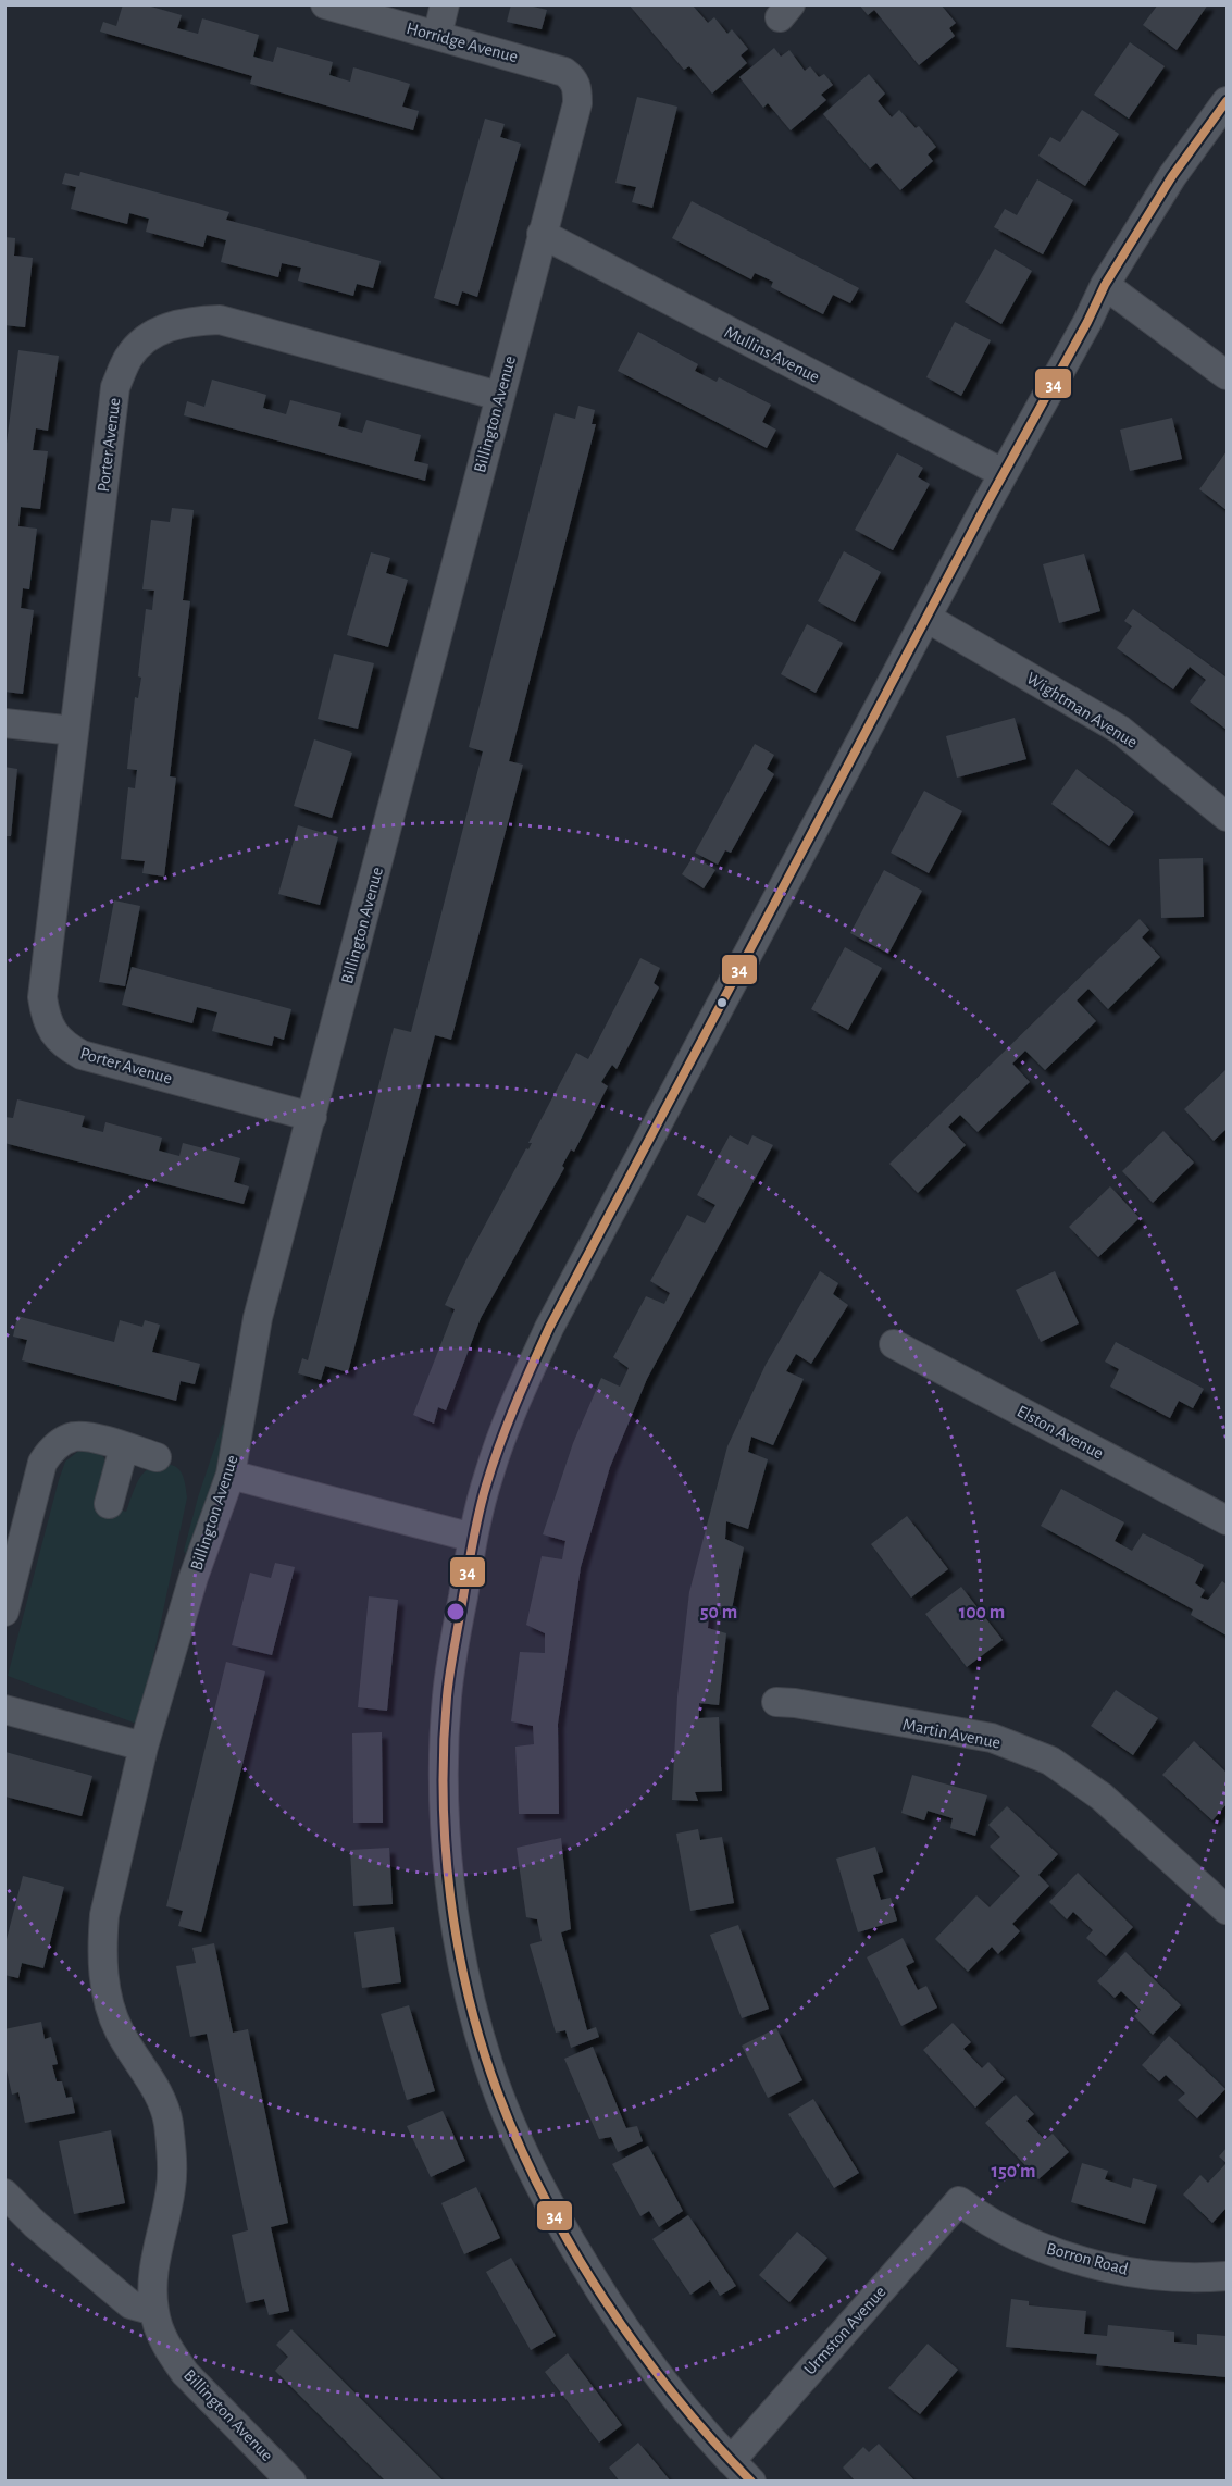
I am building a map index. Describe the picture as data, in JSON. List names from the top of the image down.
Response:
{
  "streets": {
    "street": [
      "Horridge Avenue",
      "Mullins Avenue",
      "Billington Avenue",
      "Porter Avenue",
      "Wightman Avenue",
      "Elston Avenue",
      "Martin Avenue",
      "Borron Road",
      "Urmston Avenue"
    ]
  },
  "crossings": [
    ["Horridge Avenue", "Billington Avenue"],
    ["Mullins Avenue", "Billington Avenue"],
    ["Billington Avenue", "Porter Avenue"],
    ["Borron Road", "Urmston Avenue"]
  ],
  "lines": ["transit line 34"],
  "rings": ["50 m", "100 m", "150 m"]
}
